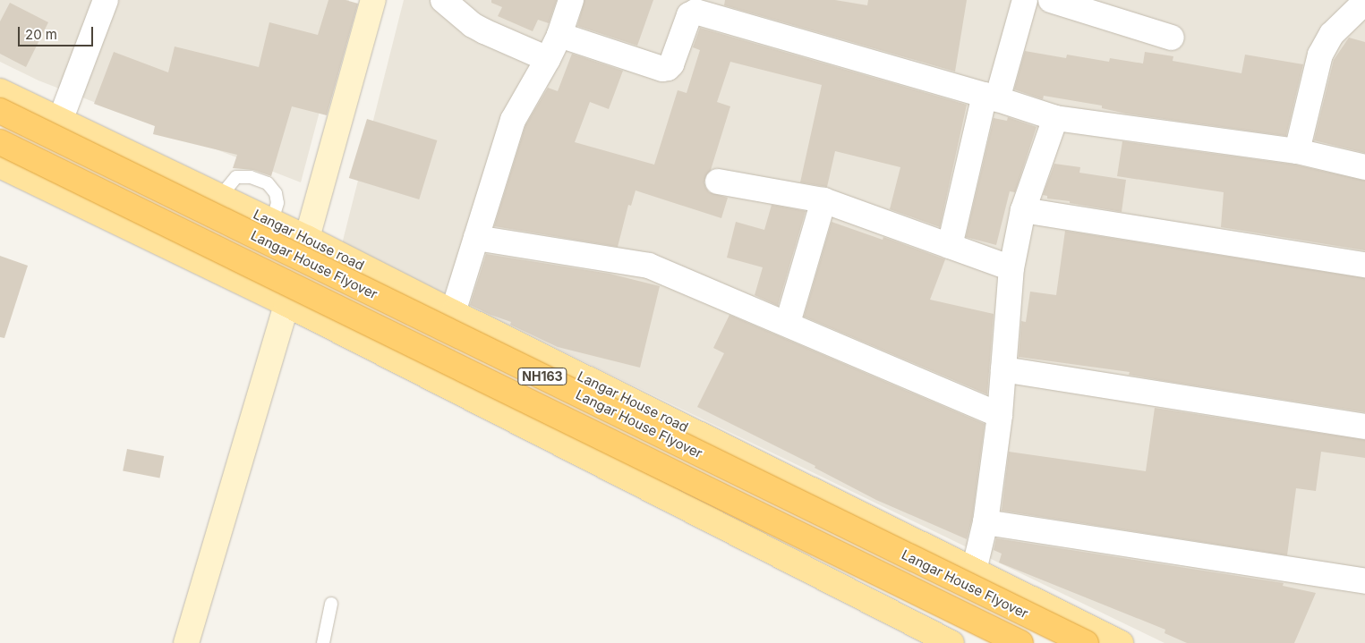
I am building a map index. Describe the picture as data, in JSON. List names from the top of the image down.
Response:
{
  "streets": {
    "highway": ["Langar House Flyover", "NH163"],
    "main road": ["Langar House road"]
  },
  "scale_bar": "20 m"
}
